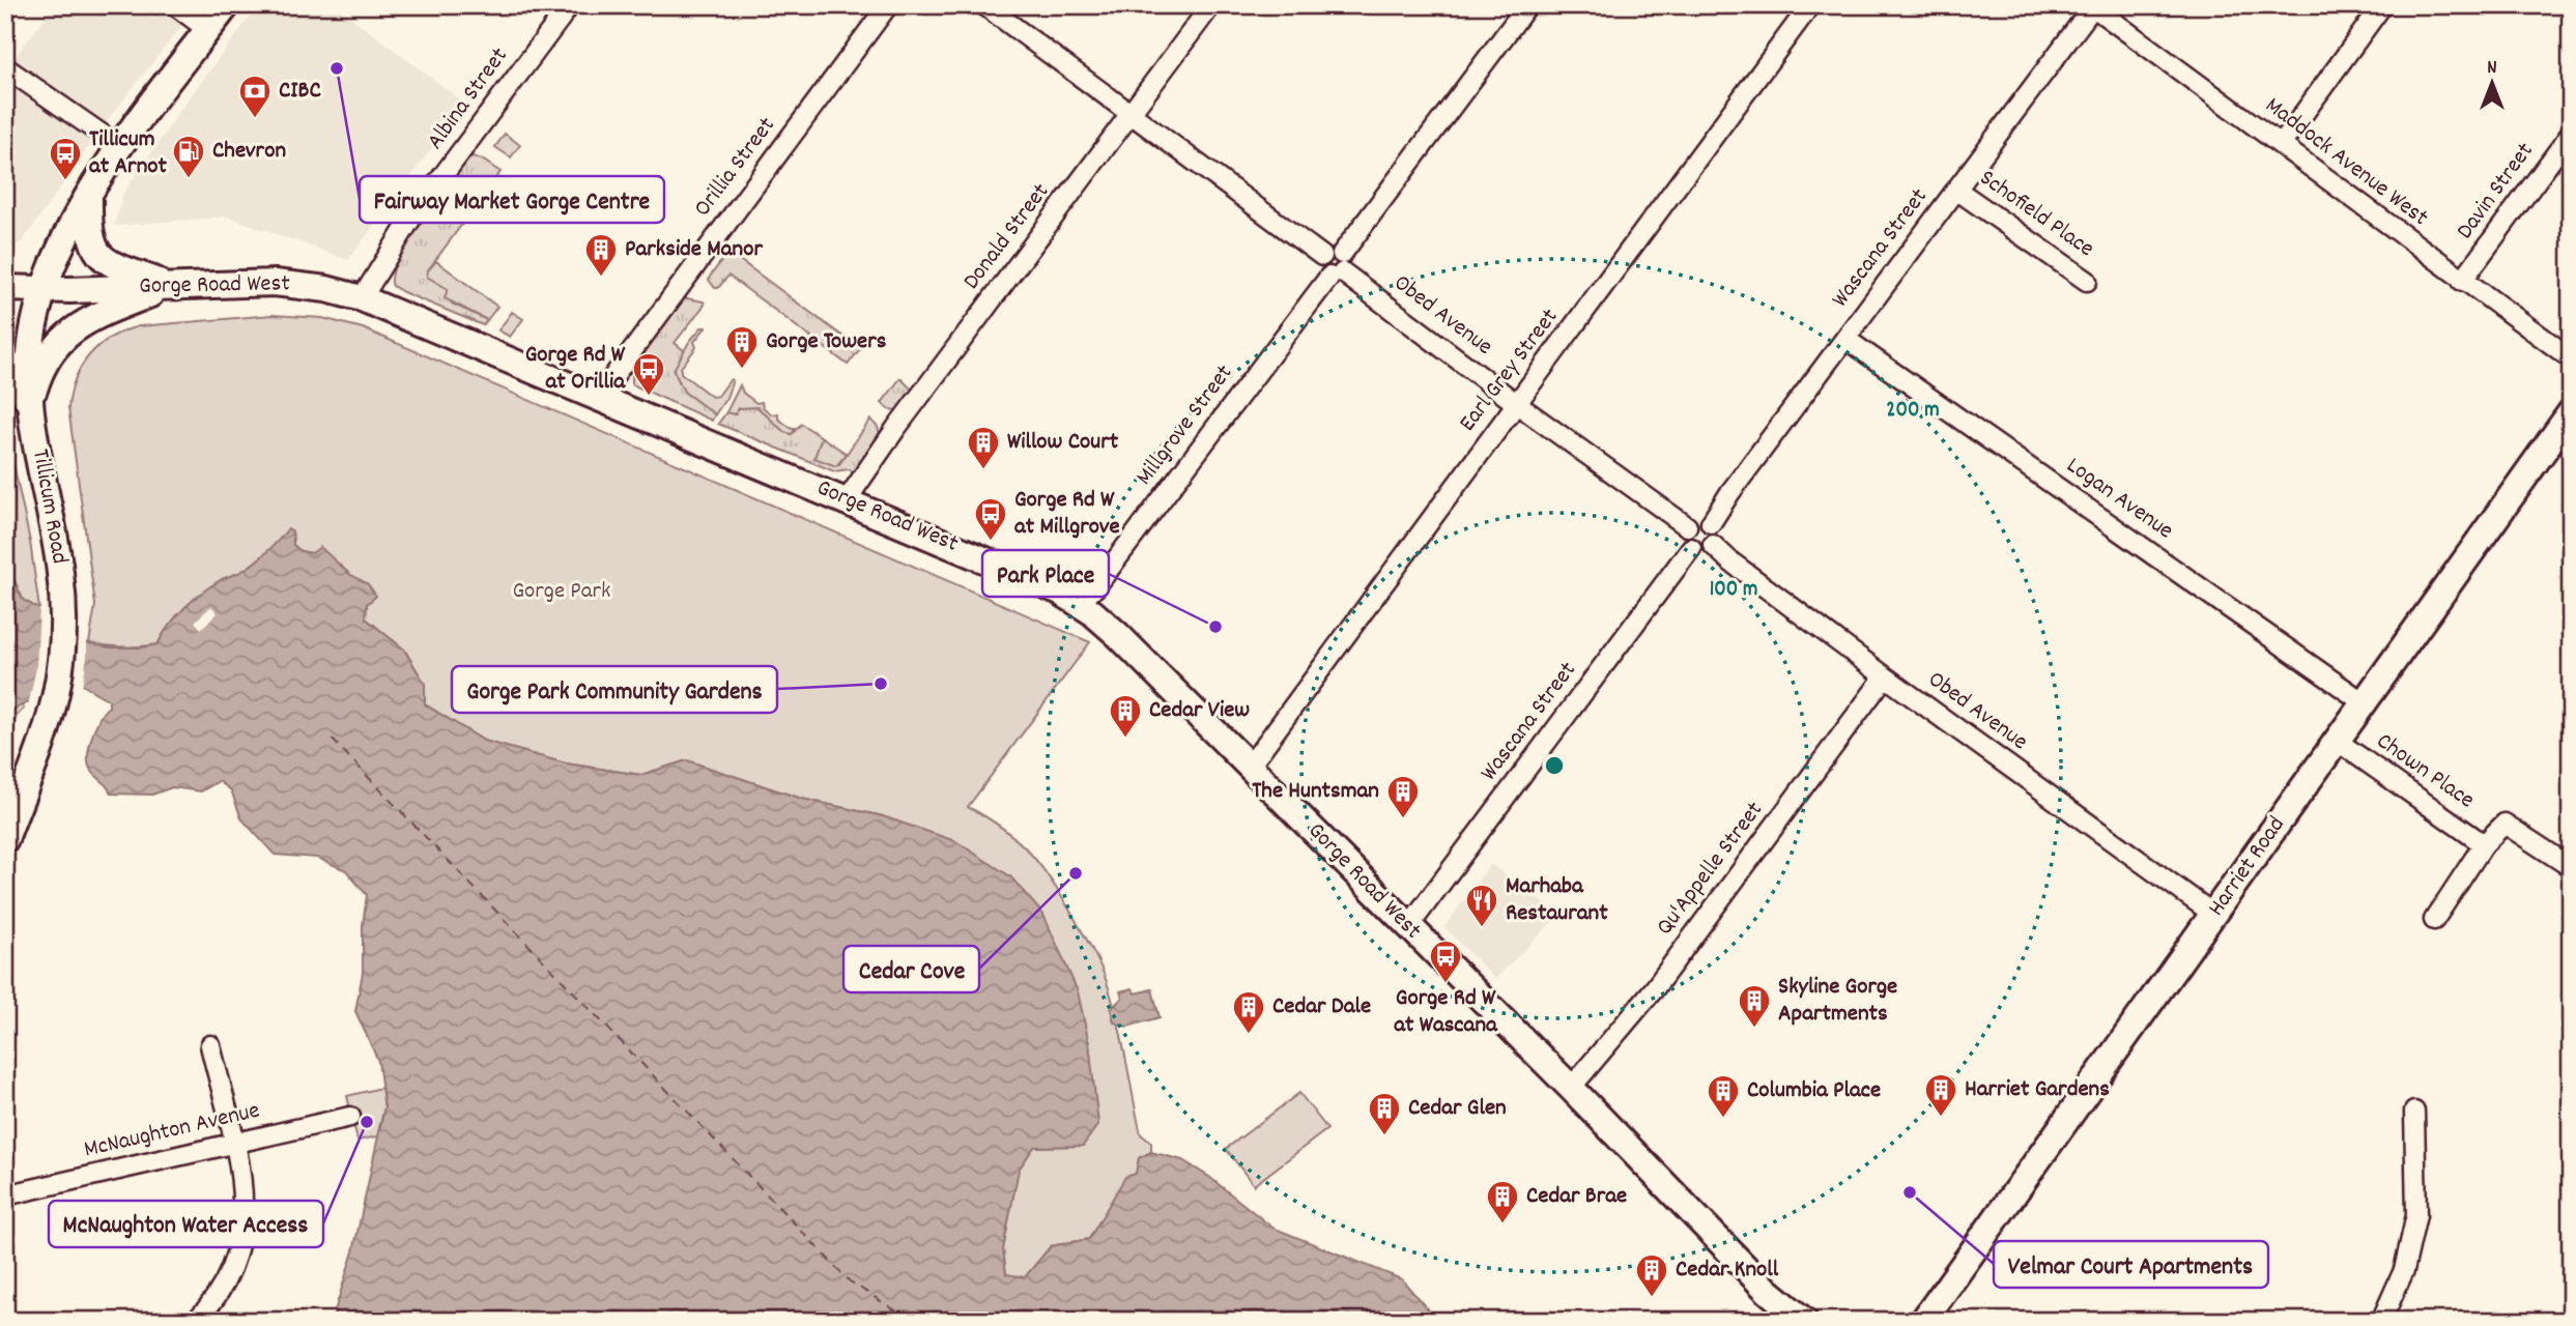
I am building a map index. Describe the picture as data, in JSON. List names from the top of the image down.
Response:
{
  "streets": {
    "main road": ["Gorge Road West", "Tillicum Road", "Harriet Road"],
    "street": [
      "Albina Street",
      "Maddock Avenue West",
      "Orillia Street",
      "Davin Street",
      "Schofield Place",
      "Donald Street",
      "Wascana Street",
      "Obed Avenue",
      "Earl Grey Street",
      "Millgrove Street",
      "Logan Avenue",
      "Chown Place",
      "Qu'Appelle Street",
      "McNaughton Avenue"
    ]
  },
  "crossings": [
    ["Albina Street", "Gorge Road West"],
    ["Maddock Avenue West", "Davin Street"],
    ["Maddock Avenue West", "Wascana Street"],
    ["Orillia Street", "Gorge Road West"],
    ["Schofield Place", "Wascana Street"],
    ["Donald Street", "Gorge Road West"],
    ["Wascana Street", "Gorge Road West"],
    ["Wascana Street", "Obed Avenue"],
    ["Wascana Street", "Logan Avenue"],
    ["Gorge Road West", "Earl Grey Street"],
    ["Gorge Road West", "Millgrove Street"],
    ["Gorge Road West", "Tillicum Road"],
    ["Gorge Road West", "Qu'Appelle Street"],
    ["Obed Avenue", "Earl Grey Street"],
    ["Obed Avenue", "Millgrove Street"],
    ["Obed Avenue", "Harriet Road"],
    ["Obed Avenue", "Qu'Appelle Street"],
    ["Logan Avenue", "Harriet Road"],
    ["Chown Place", "Harriet Road"]
  ],
  "parks": ["Gorge Park"],
  "places": {
    "other": [
      "Fairway Market Gorge Centre",
      "Park Place",
      "Gorge Park Community Gardens",
      "Cedar Cove",
      "McNaughton Water Access",
      "Velmar Court Apartments"
    ],
    "bank": ["CIBC"],
    "fuel station": ["Chevron"],
    "bus stop": [
      "Tillicum at Arnot",
      "Gorge Rd W at Orillia",
      "Gorge Rd W at Millgrove",
      "Gorge Rd W at Wascana"
    ],
    "building": [
      "Parkside Manor",
      "Gorge Towers",
      "Willow Court",
      "Cedar View",
      "The Huntsman",
      "Skyline Gorge Apartments",
      "Cedar Dale",
      "Harriet Gardens",
      "Columbia Place",
      "Cedar Glen",
      "Cedar Brae",
      "Cedar Knoll"
    ],
    "restaurant": ["Marhaba Restaurant"]
  },
  "north": "top",
  "rings": ["200 m", "100 m"]
}
